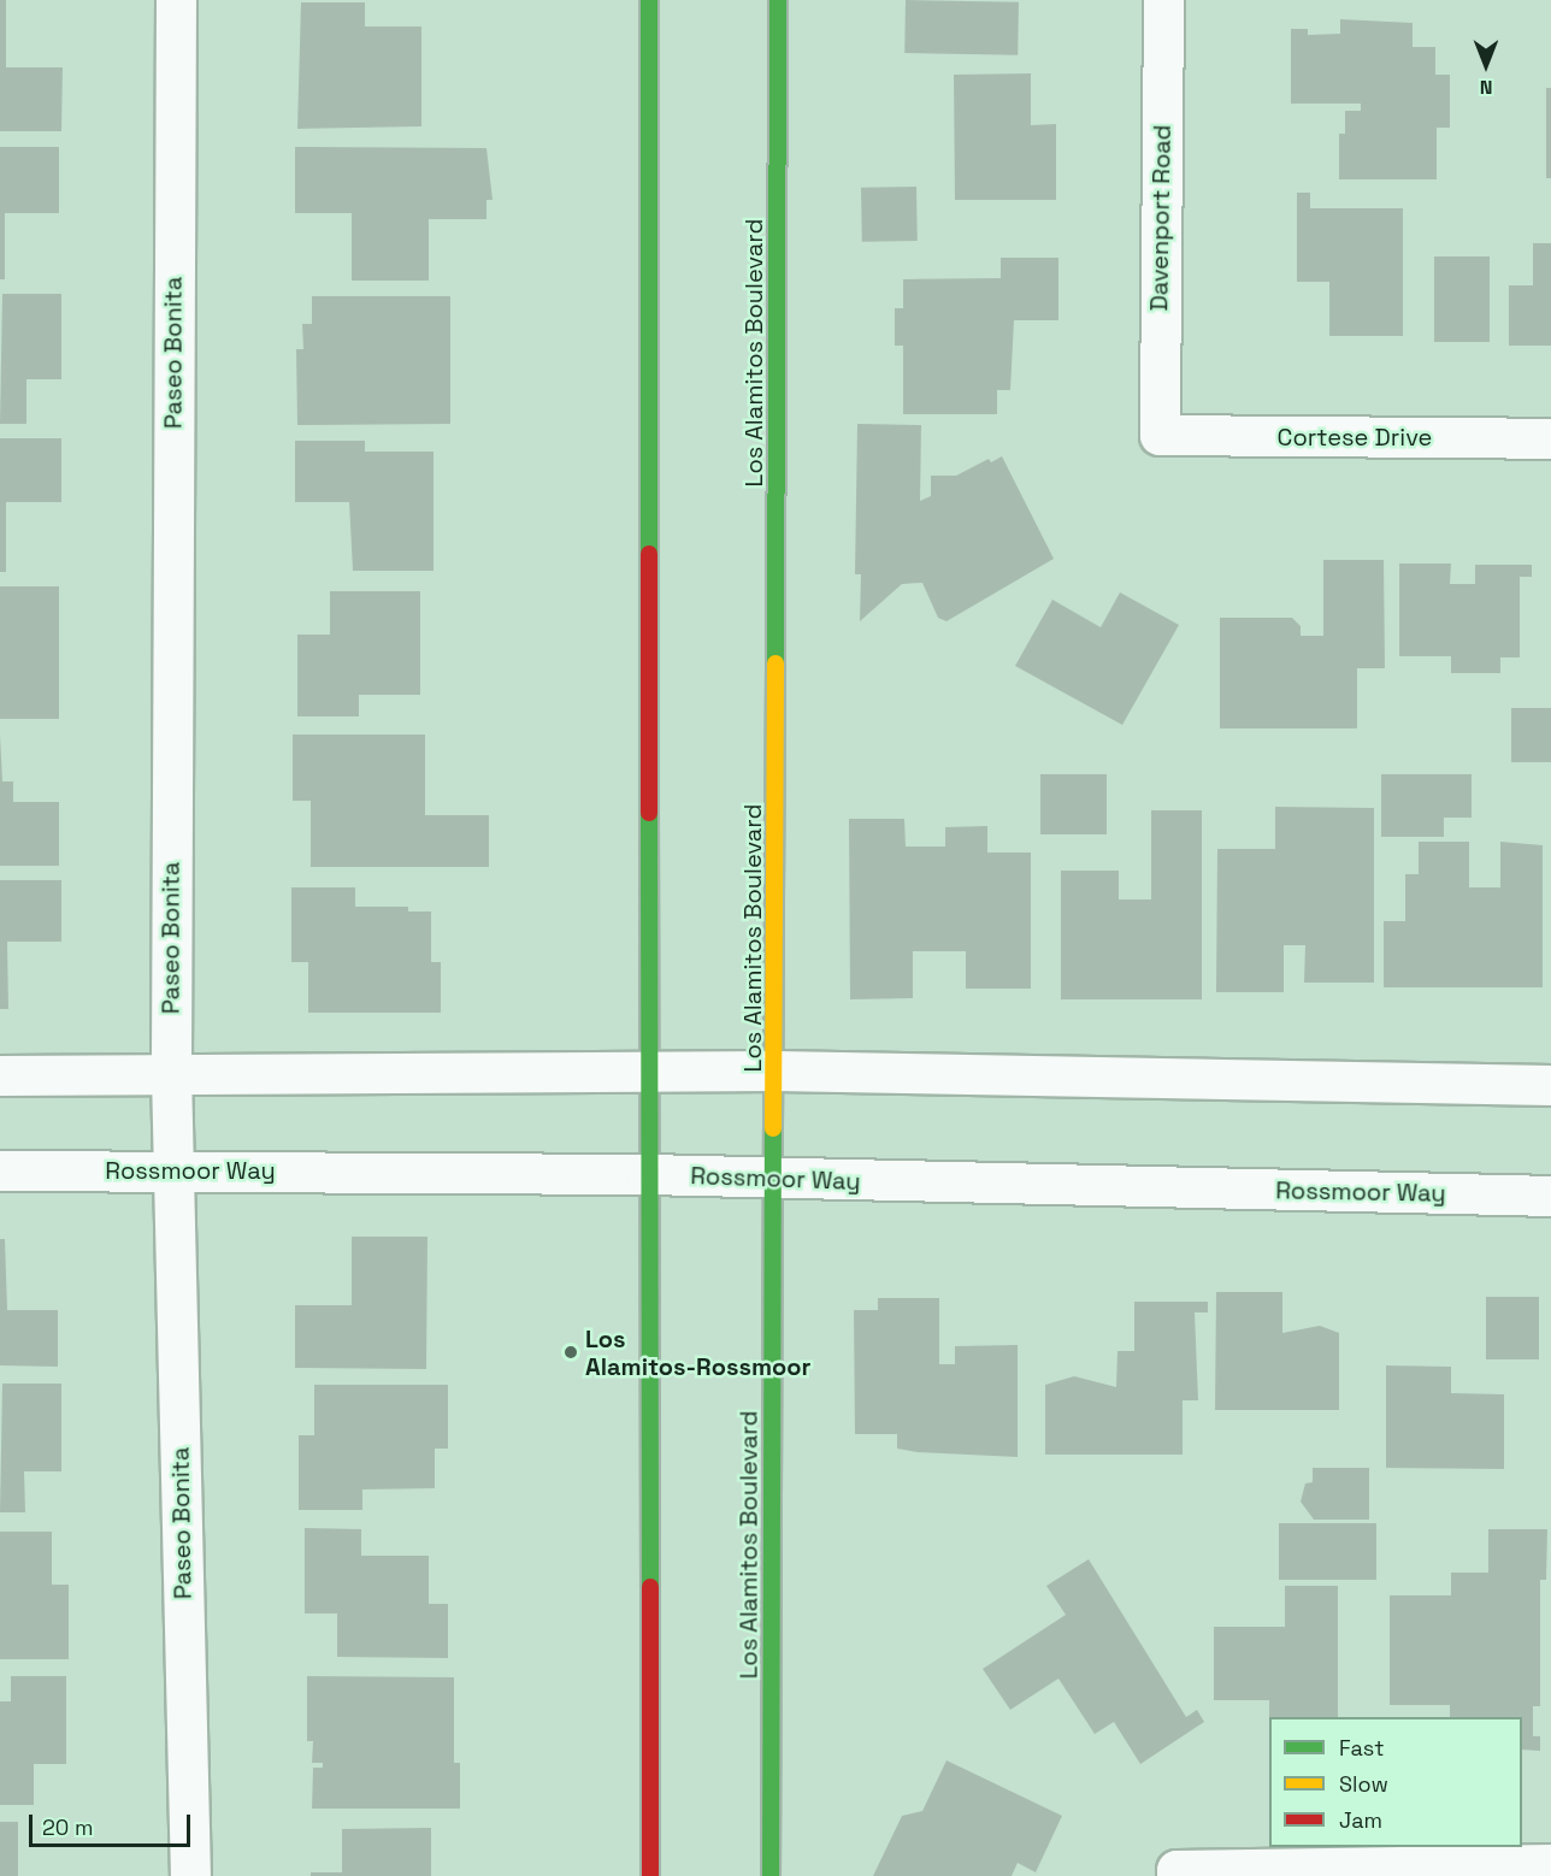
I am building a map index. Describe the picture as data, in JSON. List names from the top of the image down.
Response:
{
  "streets": {
    "main road": ["Los Alamitos Boulevard"],
    "street": [
      "Davenport Road",
      "Paseo Bonita",
      "Cortese Drive",
      "Rossmoor Way"
    ]
  },
  "crossings": [
    ["Davenport Road", "Cortese Drive"],
    ["Paseo Bonita", "Rossmoor Way"],
    ["Los Alamitos Boulevard", "Rossmoor Way"]
  ],
  "places": ["Los Alamitos-Rossmoor"],
  "legend": ["Fast", "Slow", "Jam"],
  "scale_bar": "20 m",
  "north": "bottom"
}
